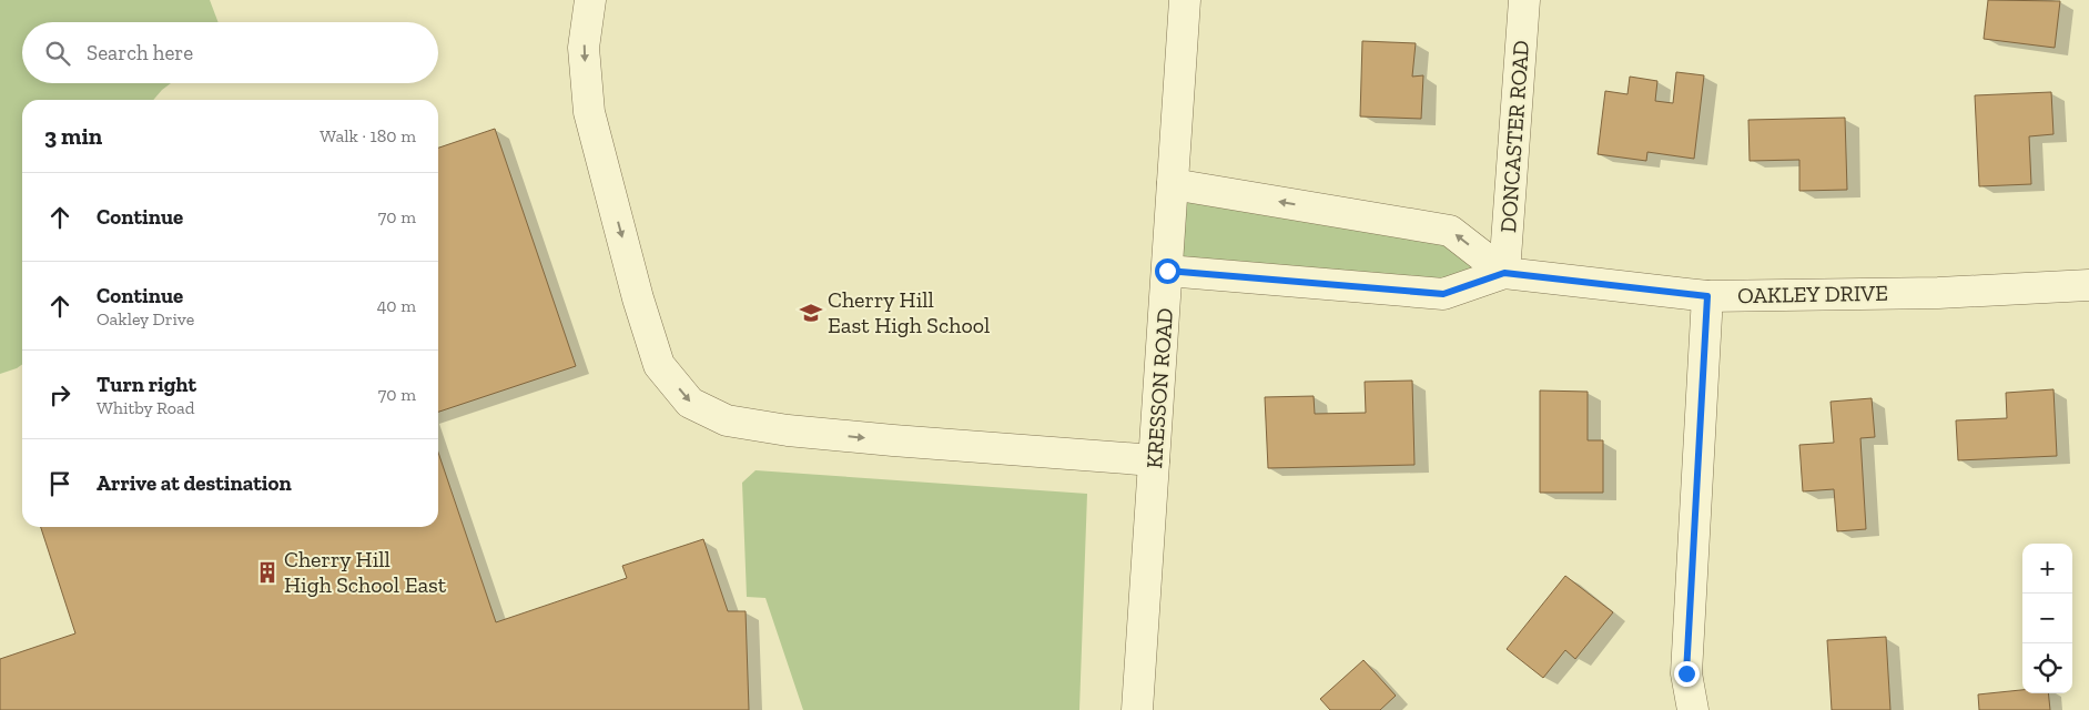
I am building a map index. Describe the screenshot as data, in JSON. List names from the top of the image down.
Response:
{
  "streets": {
    "street": ["DONCASTER ROAD", "OAKLEY DRIVE", "KRESSON ROAD"]
  },
  "crossings": [
    ["DONCASTER ROAD", "OAKLEY DRIVE"]
  ],
  "places": {
    "school or university": ["Cherry Hill East High School"],
    "building": ["Cherry Hill High School East"]
  },
  "page": {
    "search": "Search here",
    "heading": ["3 min", "Walk · 180 m"],
    "list": [
      ["Continue", "70 m"],
      ["Continue", "Oakley Drive", "40 m"],
      ["Turn right", "Whitby Road", "70 m"],
      "Arrive at destination"
    ],
    "map_buttons": ["+", "−"]
  }
}
